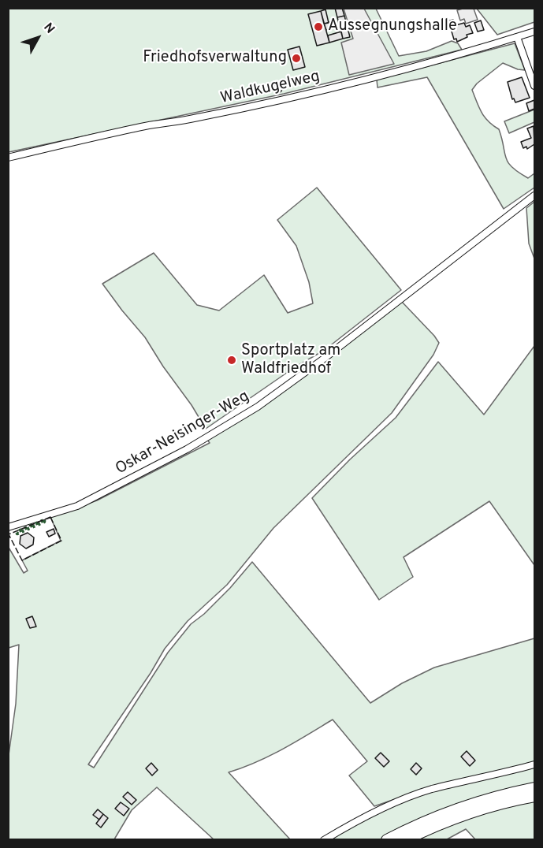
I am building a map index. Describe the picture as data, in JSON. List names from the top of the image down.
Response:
{
  "streets": {
    "street": ["Waldkugelweg", "Oskar-Neisinger-Weg"]
  },
  "places": ["Aussegnungshalle", "Friedhofsverwaltung", "Sportplatz am Waldfriedhof"],
  "north": "top right"
}
